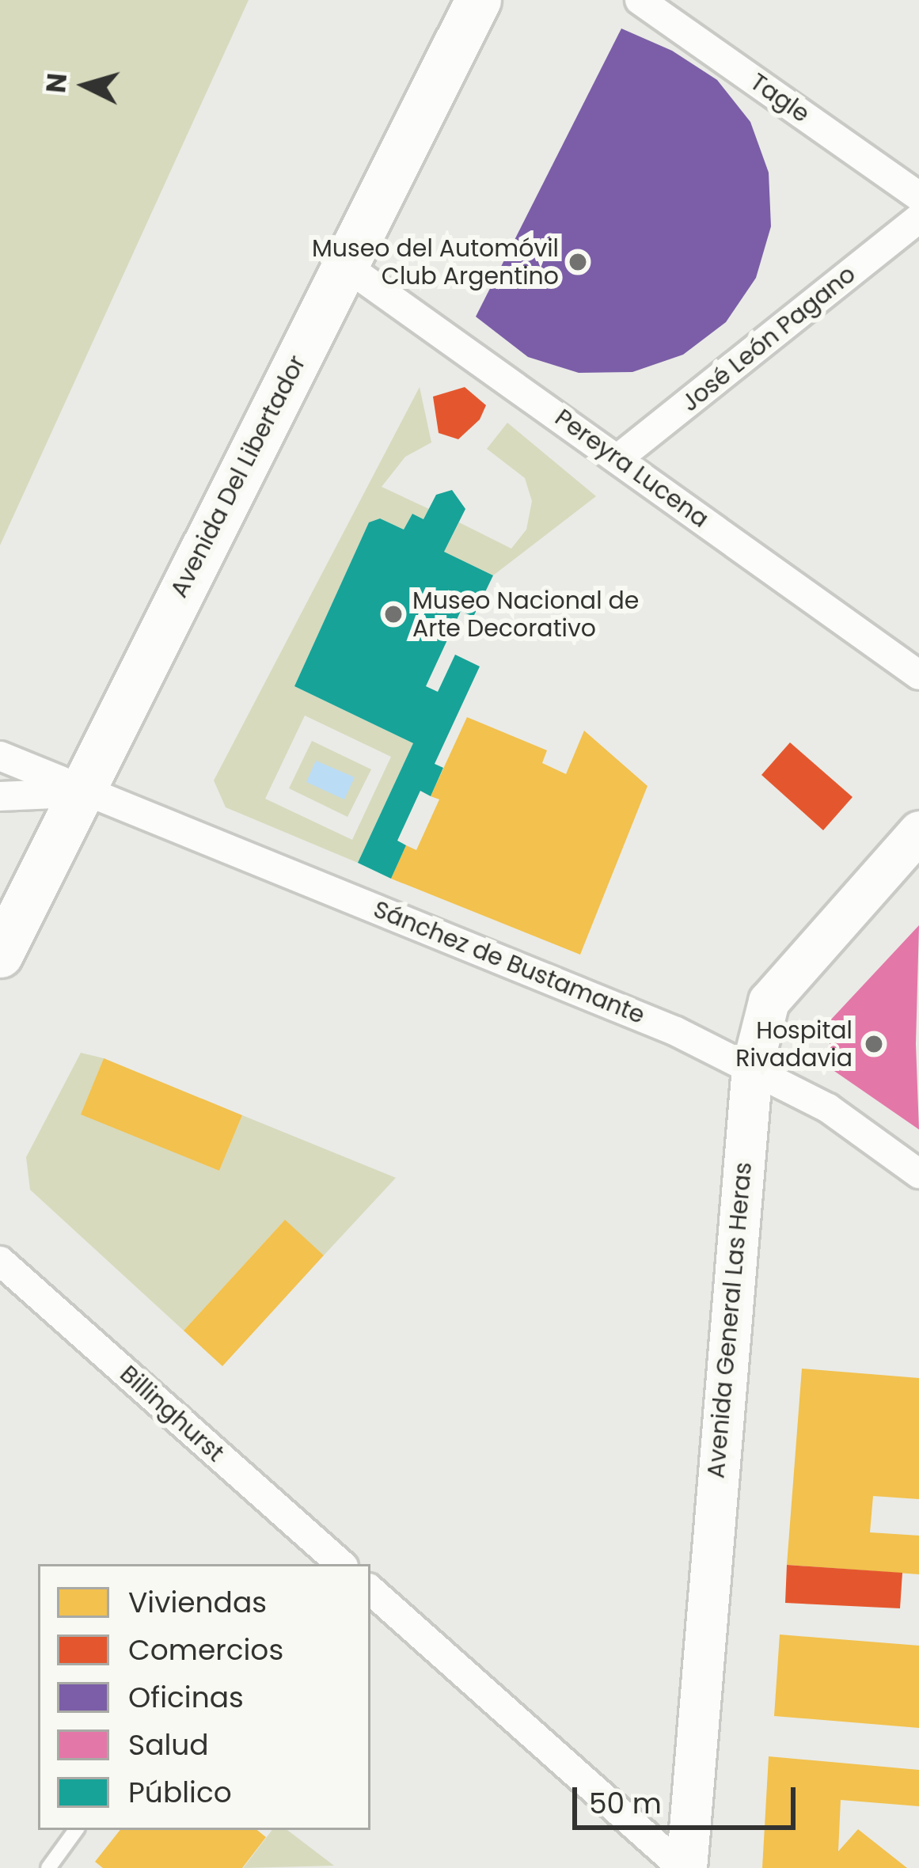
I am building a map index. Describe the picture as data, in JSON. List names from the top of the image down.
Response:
{
  "streets": {
    "main road": ["Avenida Del Libertador", "Avenida General Las Heras"],
    "street": [
      "Tagle",
      "José León Pagano",
      "Pereyra Lucena",
      "Sánchez de Bustamante",
      "Billinghurst"
    ]
  },
  "crossings": [
    ["José León Pagano", "Pereyra Lucena"],
    ["Pereyra Lucena", "Avenida Del Libertador"],
    ["Avenida Del Libertador", "Sánchez de Bustamante"],
    ["Sánchez de Bustamante", "Avenida General Las Heras"]
  ],
  "places": ["Museo del Automóvil Club Argentino", "Museo Nacional de Arte Decorativo", "Hospital Rivadavia"],
  "legend": [
    "Viviendas",
    "Comercios",
    "Oficinas",
    "Salud",
    "Público"
  ],
  "scale_bar": "50 m",
  "north": "left"
}
